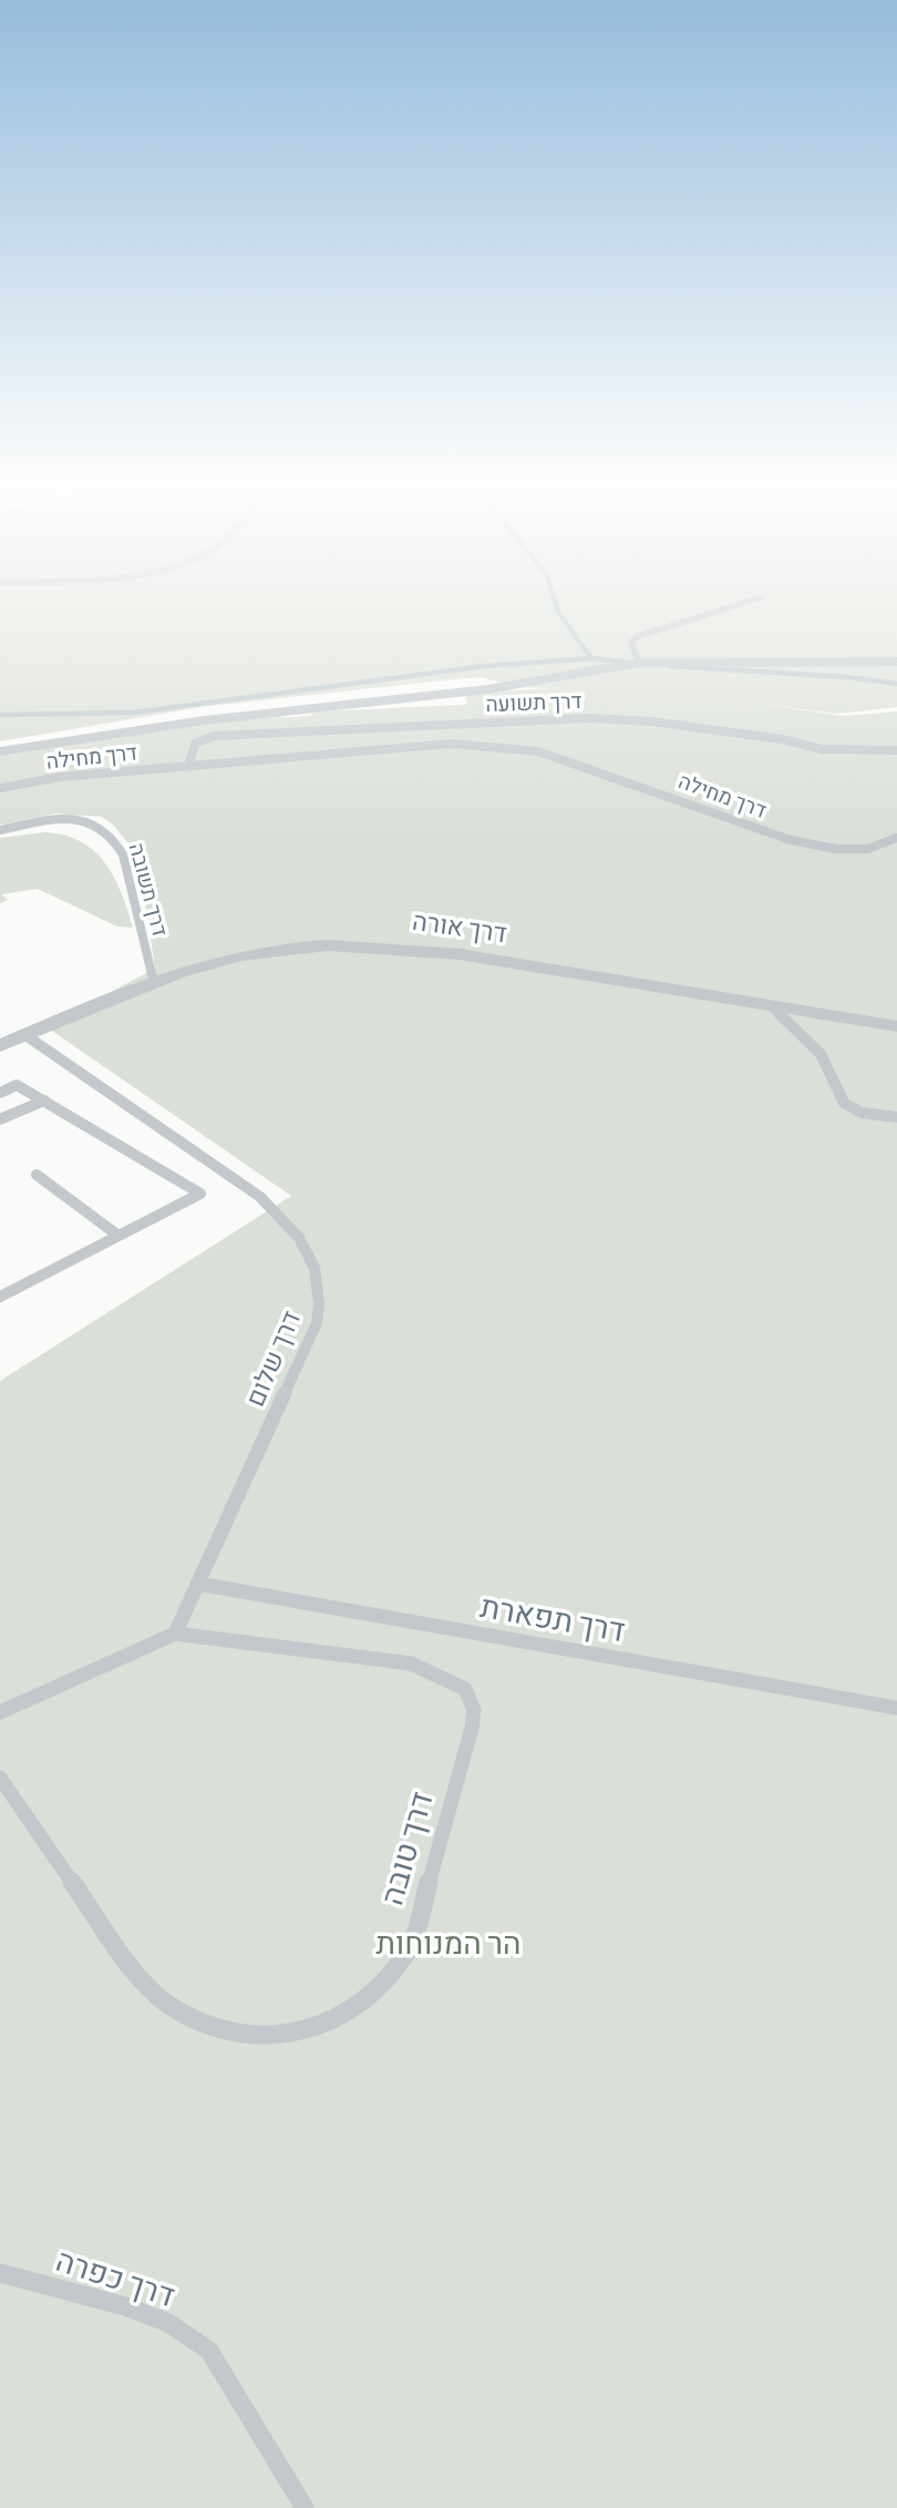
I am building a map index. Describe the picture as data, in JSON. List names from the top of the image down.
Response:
{
  "streets": {
    "street": ["דרך אורה"],
    "lane": [
      "דרך תשועה",
      "דרך מחילה",
      "דרך תשובה",
      "דרך שלום",
      "דרך תפארת",
      "דרך טובה",
      "דרך כפרה"
    ]
  },
  "crossings": [
    ["דרך תשועה", "דרך מחילה"],
    ["דרך תשובה", "דרך אורה"],
    ["דרך אורה", "דרך שלום"],
    ["דרך שלום", "דרך תפארת"],
    ["דרך שלום", "דרך טובה"]
  ],
  "parks": ["הר המנוחות"]
}
